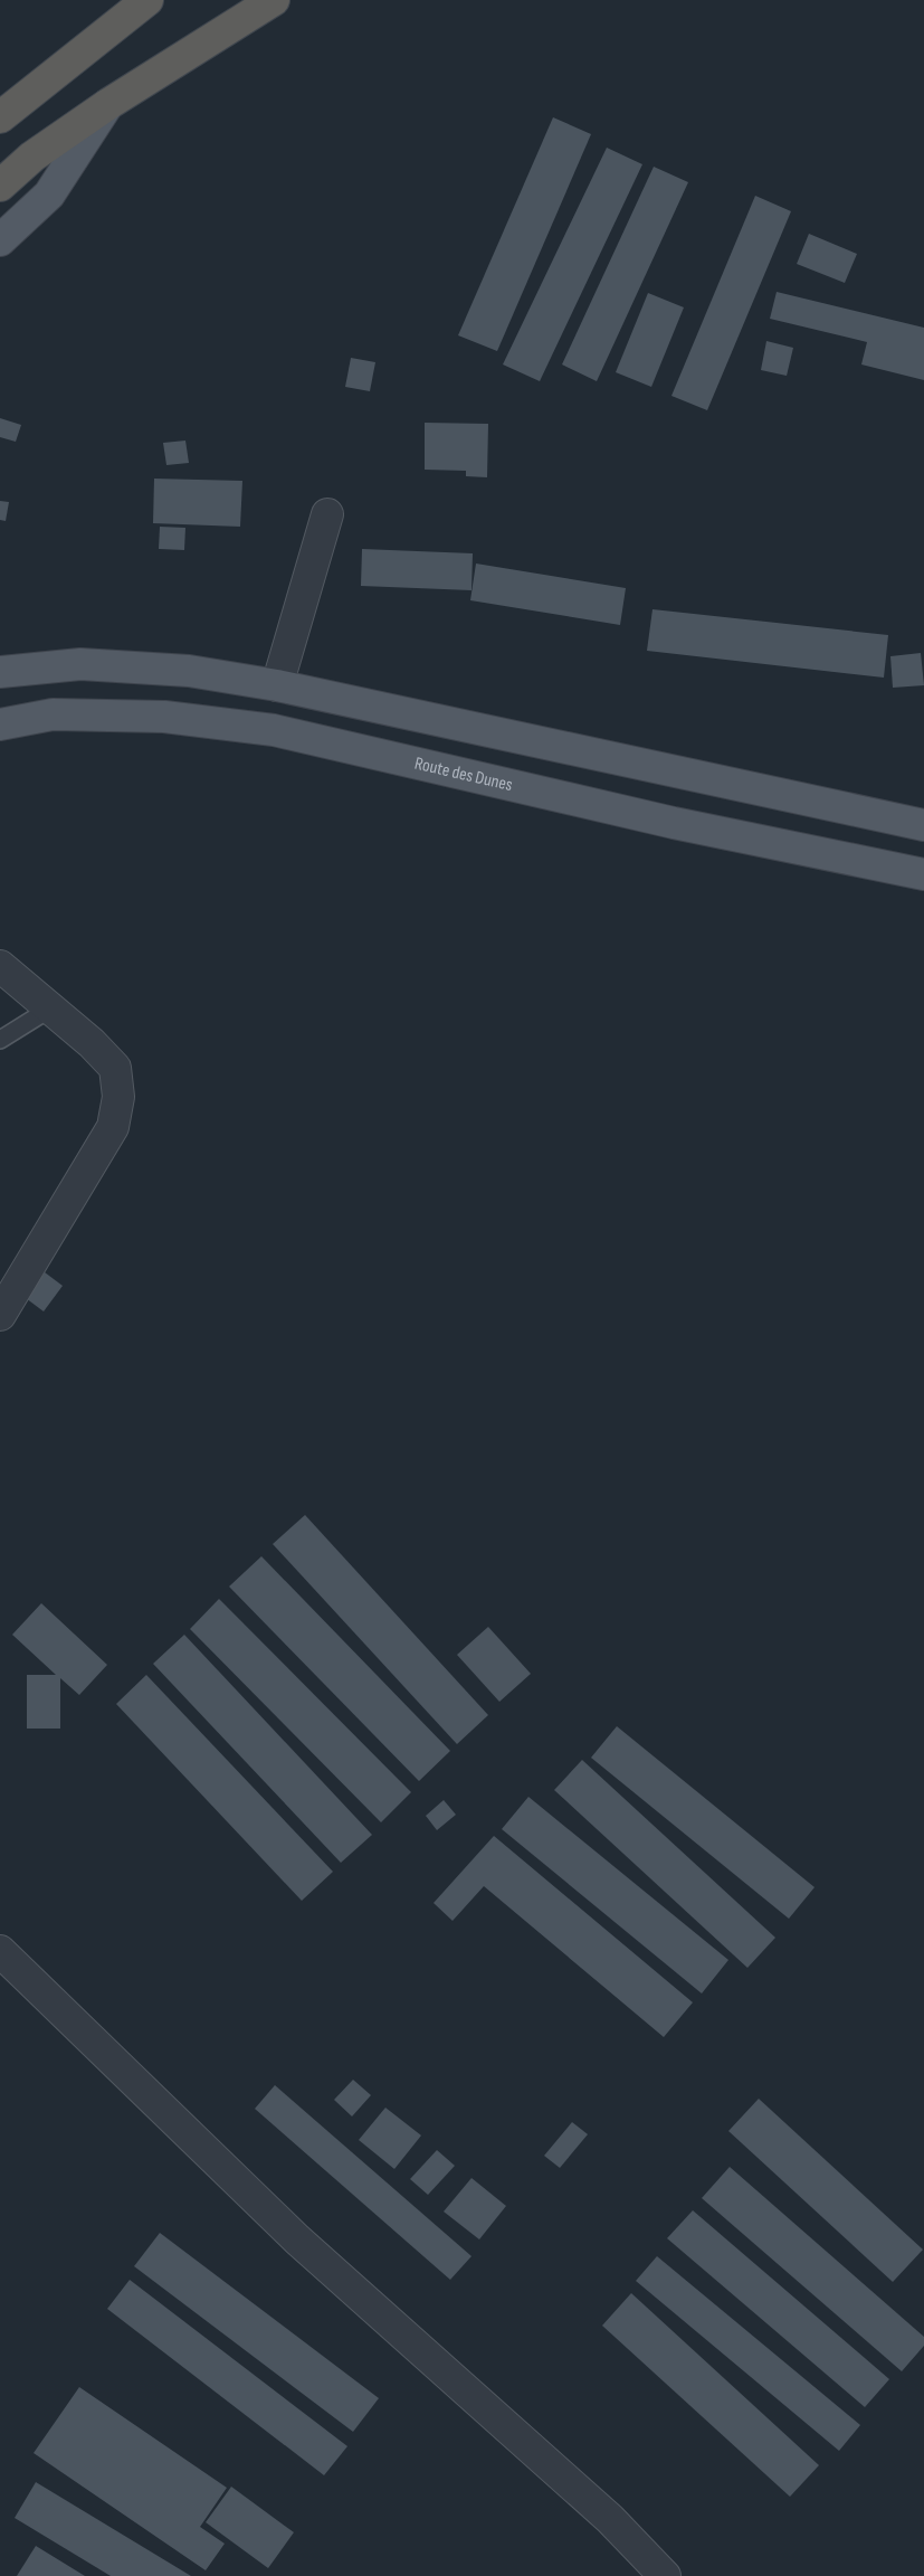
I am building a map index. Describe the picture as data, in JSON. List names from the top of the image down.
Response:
{
  "streets": {
    "main road": ["Route des Dunes"]
  }
}
